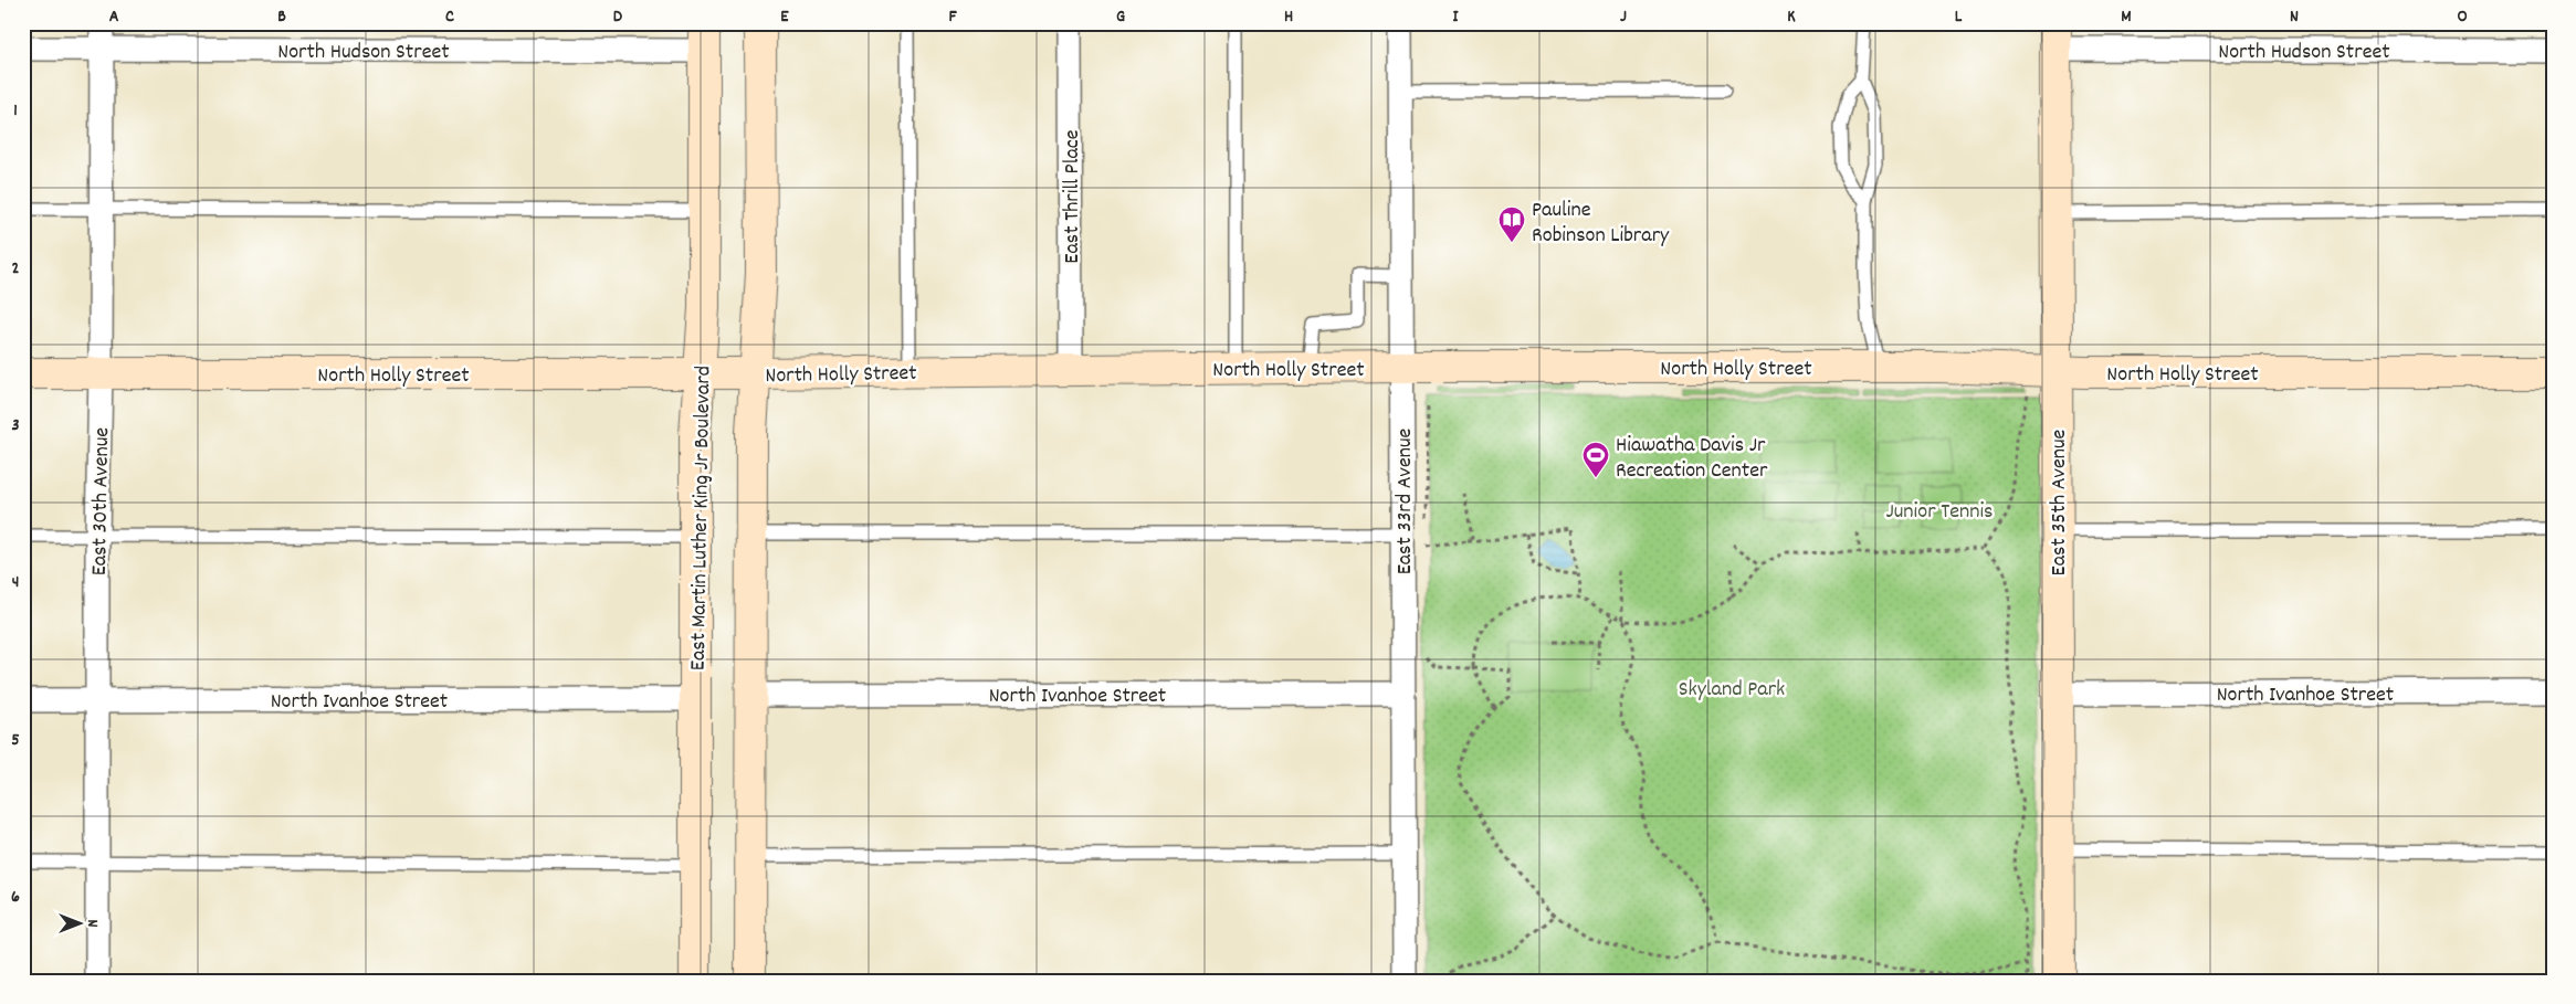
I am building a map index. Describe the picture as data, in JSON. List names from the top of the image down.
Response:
{
  "streets": {
    "street": [
      "North Hudson Street",
      "East Thrill Place",
      "North Holly Street",
      "East 30th Avenue",
      "East 33rd Avenue",
      "East 35th Avenue",
      "East Martin Luther King Jr Boulevard",
      "North Ivanhoe Street"
    ]
  },
  "crossings": [
    ["North Hudson Street", "East 30th Avenue"],
    ["North Hudson Street", "East 35th Avenue"],
    ["North Hudson Street", "East Martin Luther King Jr Boulevard"],
    ["East Thrill Place", "North Holly Street"],
    ["North Holly Street", "East 30th Avenue"],
    ["North Holly Street", "East 33rd Avenue"],
    ["North Holly Street", "East 35th Avenue"],
    ["North Holly Street", "East Martin Luther King Jr Boulevard"],
    ["East 30th Avenue", "North Ivanhoe Street"],
    ["East 33rd Avenue", "North Ivanhoe Street"],
    ["East 35th Avenue", "North Ivanhoe Street"],
    ["East Martin Luther King Jr Boulevard", "North Ivanhoe Street"]
  ],
  "parks": ["Junior Tennis", "Skyland Park"],
  "places": {
    "library": ["Pauline Robinson Library"],
    "sports": ["Hiawatha Davis Jr Recreation Center"]
  },
  "north": "right",
  "grid": {
    "columns": [
      "A",
      "B",
      "C",
      "D",
      "E",
      "F",
      "G",
      "H",
      "I",
      "J",
      "K",
      "L",
      "M",
      "N",
      "O"
    ],
    "rows": [
      "1",
      "2",
      "3",
      "4",
      "5",
      "6"
    ]
  }
}
